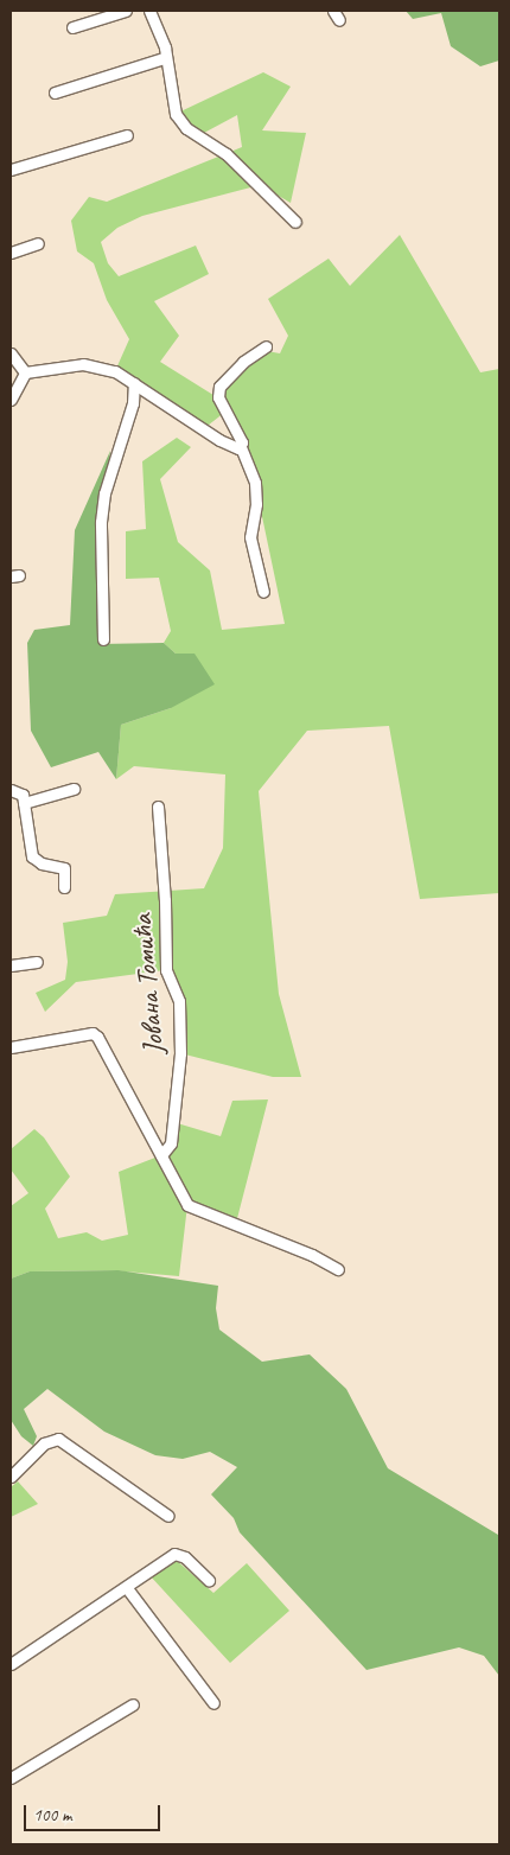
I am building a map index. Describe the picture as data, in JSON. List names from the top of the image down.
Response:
{
  "streets": {
    "street": ["Јована Томића"]
  },
  "scale_bar": "100 m"
}
